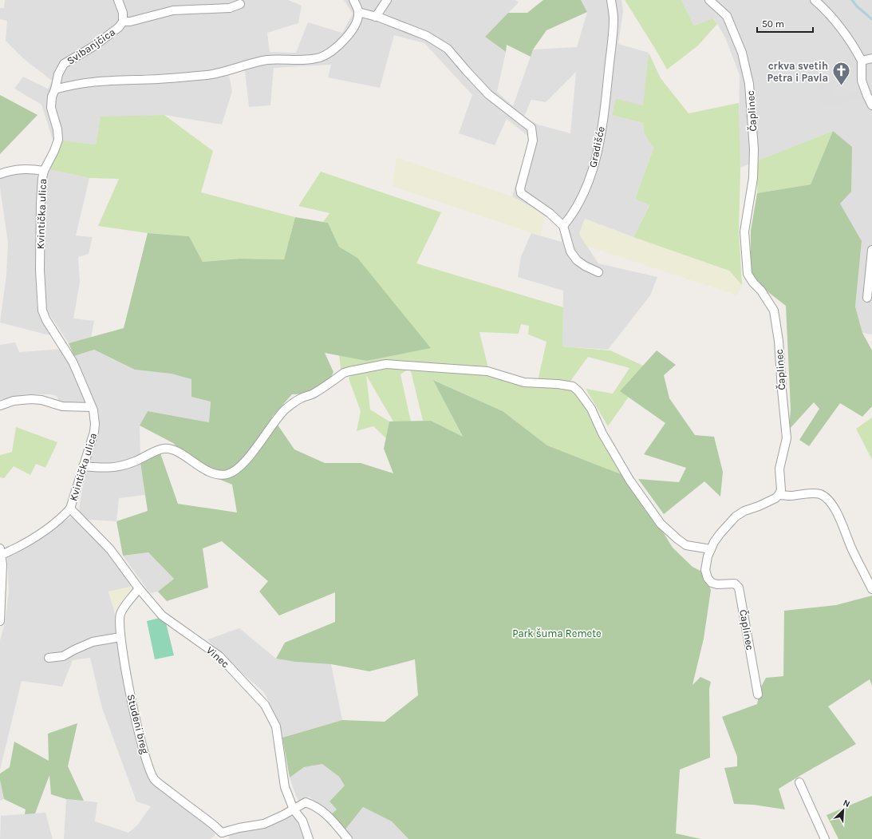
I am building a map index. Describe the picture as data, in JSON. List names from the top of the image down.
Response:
{
  "streets": {
    "street": [
      "Svibanjčica",
      "Čaplinec",
      "Gradišće",
      "Kvintička ulica",
      "Vinec",
      "Studeni breg"
    ]
  },
  "crossings": [
    ["Svibanjčica", "Kvintička ulica"],
    ["Kvintička ulica", "Vinec"],
    ["Vinec", "Studeni breg"]
  ],
  "parks": ["Park šuma Remete"],
  "places": {
    "church": ["crkva svetih Petra i Pavla"]
  },
  "scale_bar": "50 m",
  "north": "top right"
}
